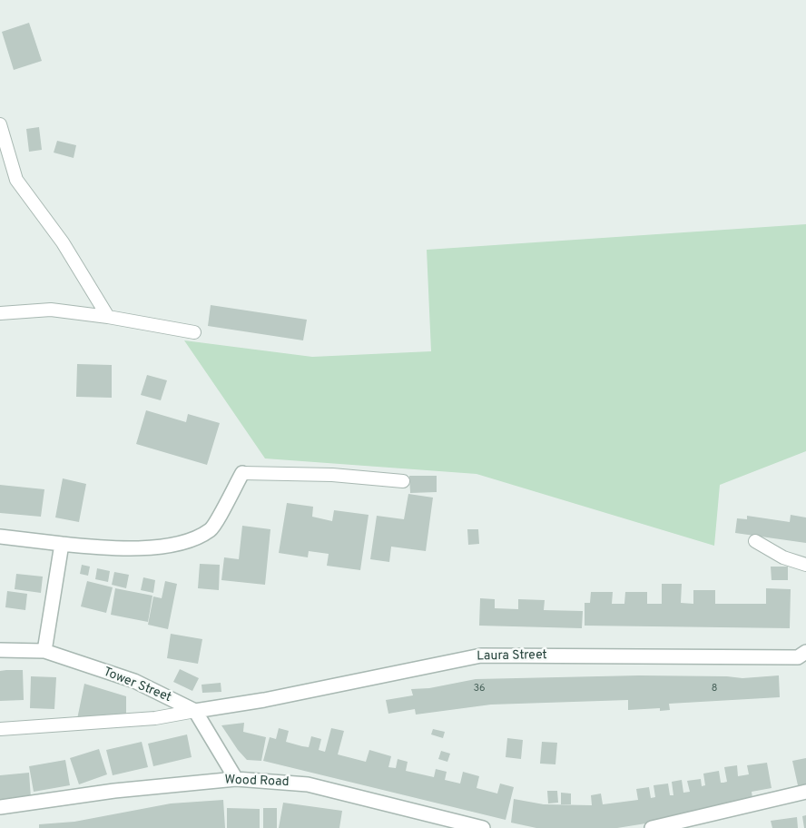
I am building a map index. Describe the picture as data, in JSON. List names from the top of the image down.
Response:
{
  "streets": {
    "street": ["Laura Street", "Tower Street", "Wood Road"]
  },
  "crossings": [
    ["Laura Street", "Tower Street"]
  ],
  "house_numbers": ["36", "8"]
}
